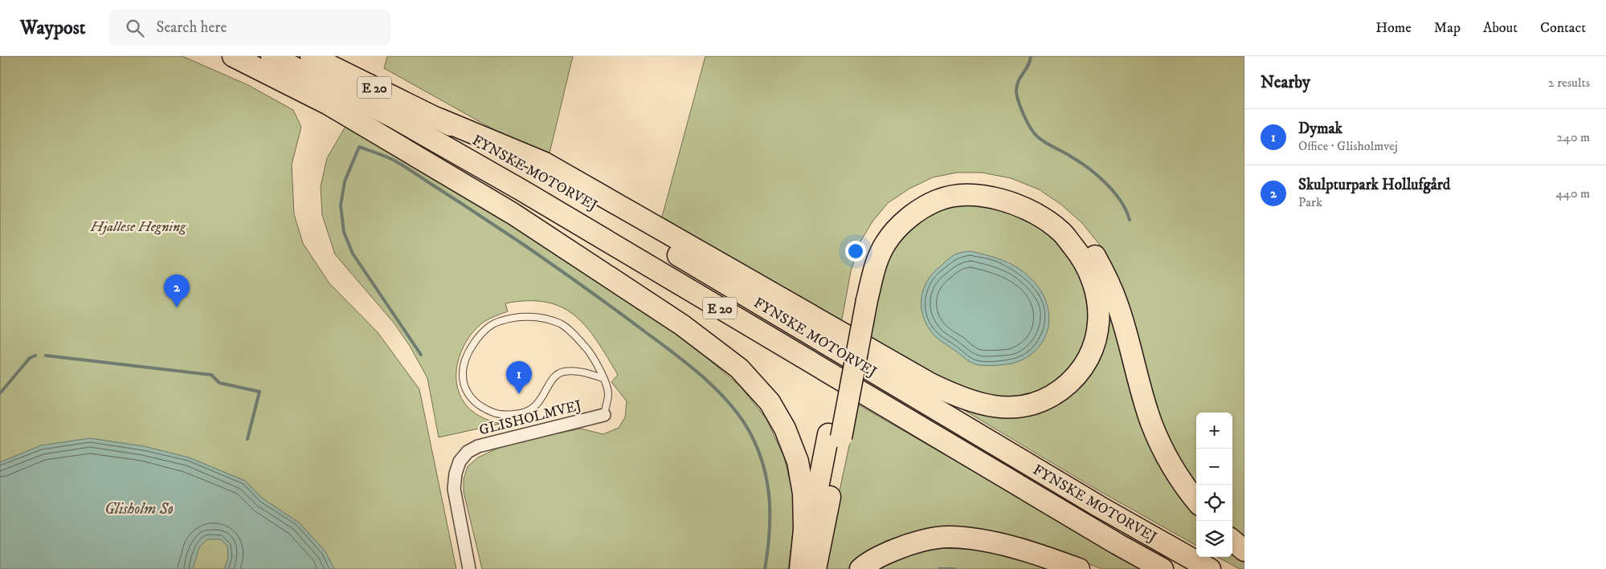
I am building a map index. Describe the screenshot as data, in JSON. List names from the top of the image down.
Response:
{
  "streets": {
    "highway": ["E 20", "FYNSKE MOTORVEJ"],
    "street": ["GLISHOLMVEJ"]
  },
  "water": ["Glisholm Sø"],
  "parks": ["Hjallese Hegning"],
  "page": {
    "header": "Waypost",
    "search": "Search here",
    "nav": [
      "Home",
      "Map",
      "About",
      "Contact"
    ],
    "heading": ["Nearby", "2 results"],
    "list": [
      {
        "mark": "1",
        "name": "Dymak",
        "note": "Office · Glisholmvej",
        "value": "240 m"
      },
      {
        "mark": "2",
        "name": "Skulpturpark Hollufgård",
        "note": "Park",
        "value": "440 m"
      }
    ],
    "pins": ["2", "1"],
    "map_buttons": ["+", "−"]
  }
}
